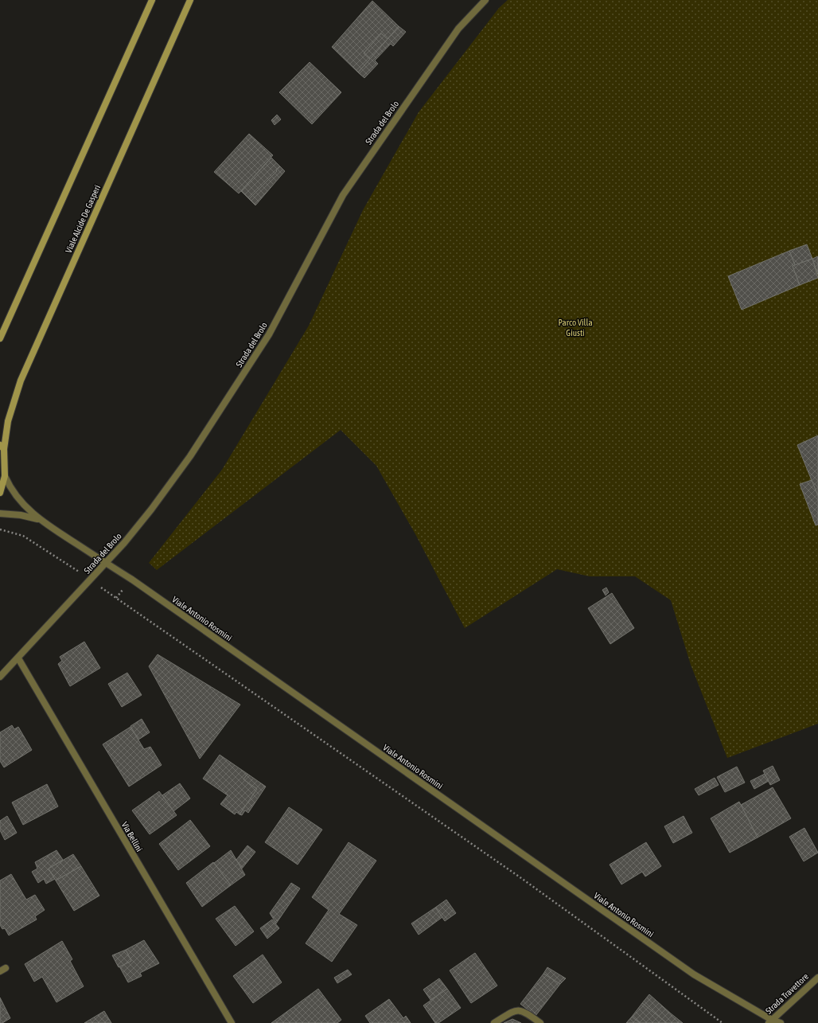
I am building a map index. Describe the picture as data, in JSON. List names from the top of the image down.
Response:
{
  "streets": {
    "main road": ["Viale Alcide De Gasperi"],
    "street": [
      "Strada del Brolo",
      "Viale Antonio Rosmini",
      "Via Bellini",
      "Strada Travettore"
    ]
  },
  "crossings": [
    ["Strada del Brolo", "Viale Antonio Rosmini"],
    ["Strada del Brolo", "Via Bellini"],
    ["Viale Alcide De Gasperi", "Viale Antonio Rosmini"],
    ["Viale Antonio Rosmini", "Strada Travettore"]
  ],
  "parks": ["Parco Villa Giusti"]
}
